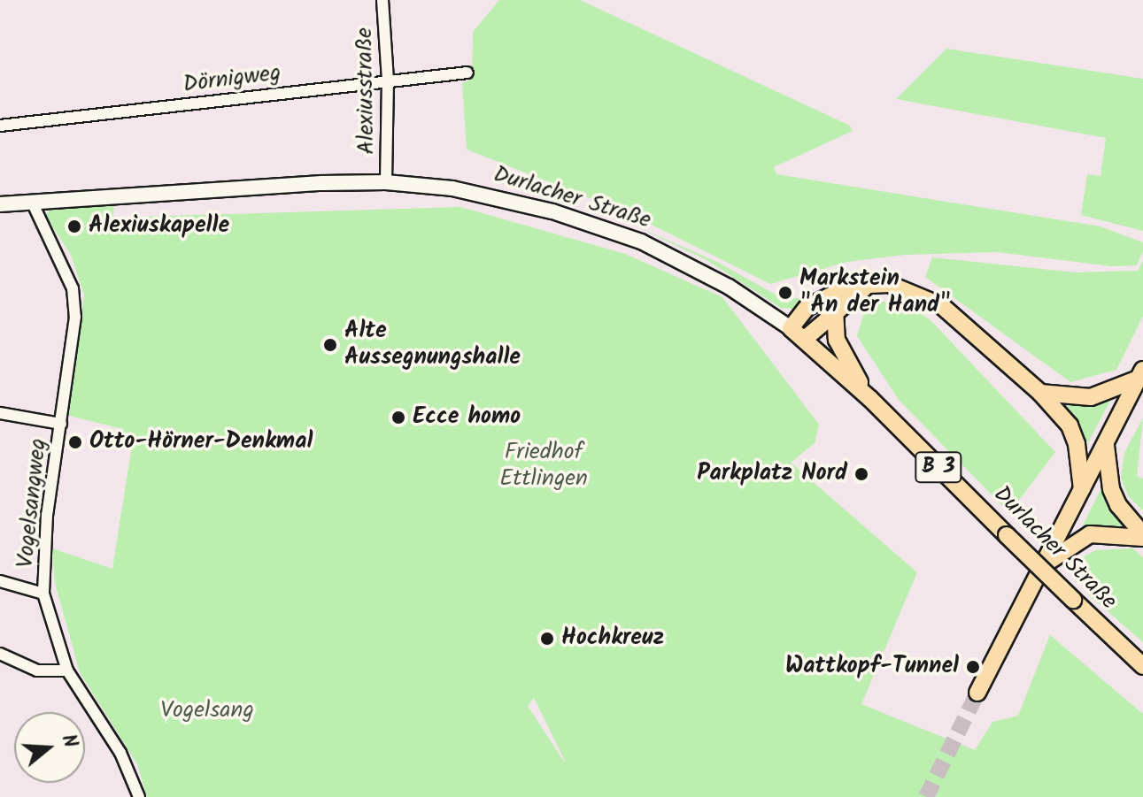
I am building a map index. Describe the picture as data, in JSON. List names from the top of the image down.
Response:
{
  "streets": {
    "main road": ["Durlacher Straße", "B 3"],
    "street": ["Dörnigweg", "Alexiusstraße", "Vogelsangweg"]
  },
  "crossings": [
    ["Dörnigweg", "Alexiusstraße"],
    ["Alexiusstraße", "Durlacher Straße"],
    ["Durlacher Straße", "Vogelsangweg"]
  ],
  "parks": ["Friedhof Ettlingen", "Vogelsang"],
  "places": [
    "Alexiuskapelle",
    "Markstein \"An der Hand\"",
    "Alte Aussegnungshalle",
    "Ecce homo",
    "Otto-Hörner-Denkmal",
    "Parkplatz Nord",
    "Hochkreuz",
    "Wattkopf-Tunnel"
  ],
  "north": "right"
}
